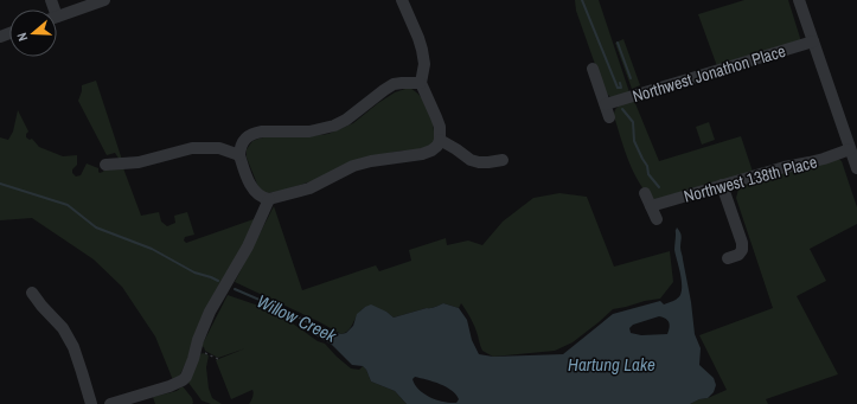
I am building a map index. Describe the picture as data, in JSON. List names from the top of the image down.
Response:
{
  "streets": {
    "street": ["Northwest Jonathon Place", "Northwest 138th Place"]
  },
  "water": ["Willow Creek", "Hartung Lake"],
  "north": "left"
}
